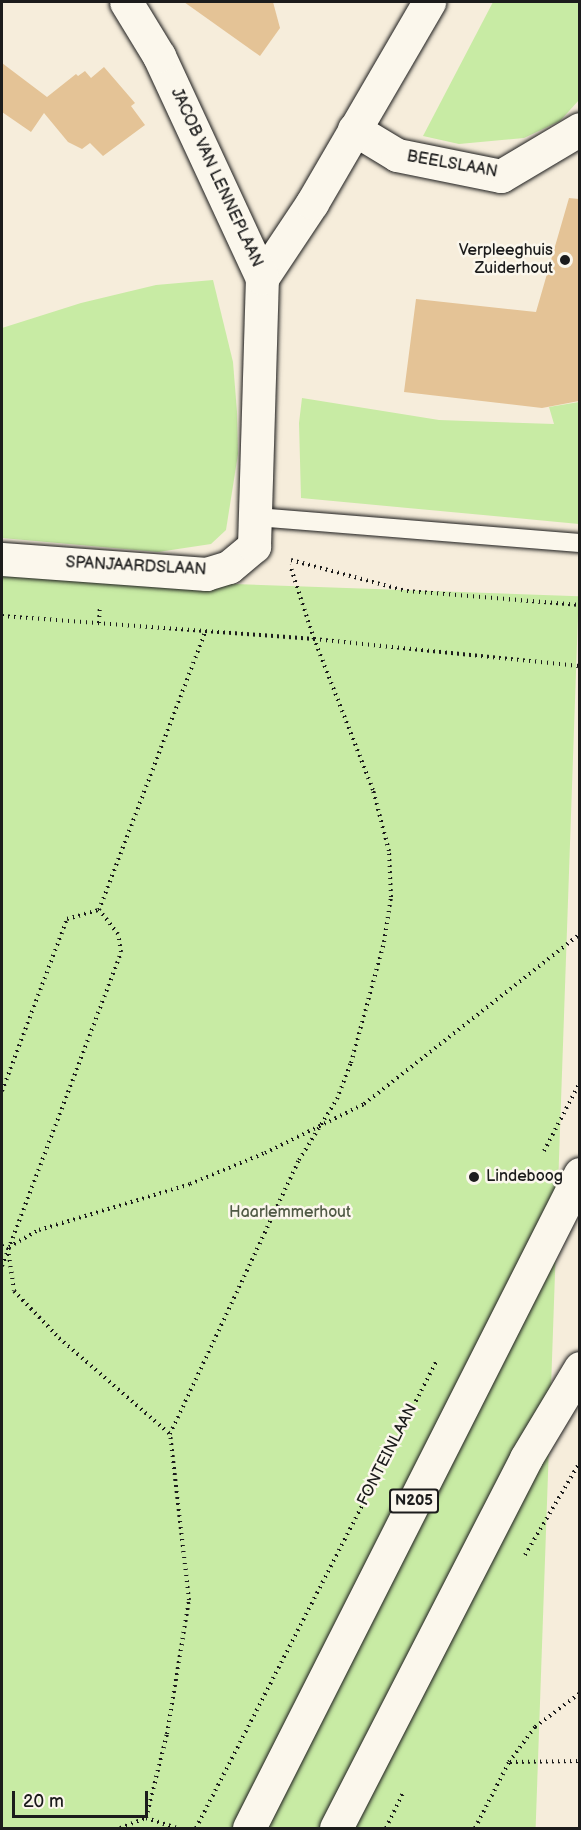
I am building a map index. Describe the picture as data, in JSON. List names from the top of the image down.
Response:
{
  "streets": {
    "street": [
      "BEELSLAAN",
      "JACOB VAN LENNEPLAAN",
      "SPANJAARDSLAAN",
      "N205"
    ],
    "path": ["FONTEINLAAN"]
  },
  "crossings": [
    ["JACOB VAN LENNEPLAAN", "SPANJAARDSLAAN"]
  ],
  "parks": ["Haarlemmerhout"],
  "places": ["Verpleeghuis Zuiderhout", "Lindeboog"],
  "scale_bar": "20 m"
}
